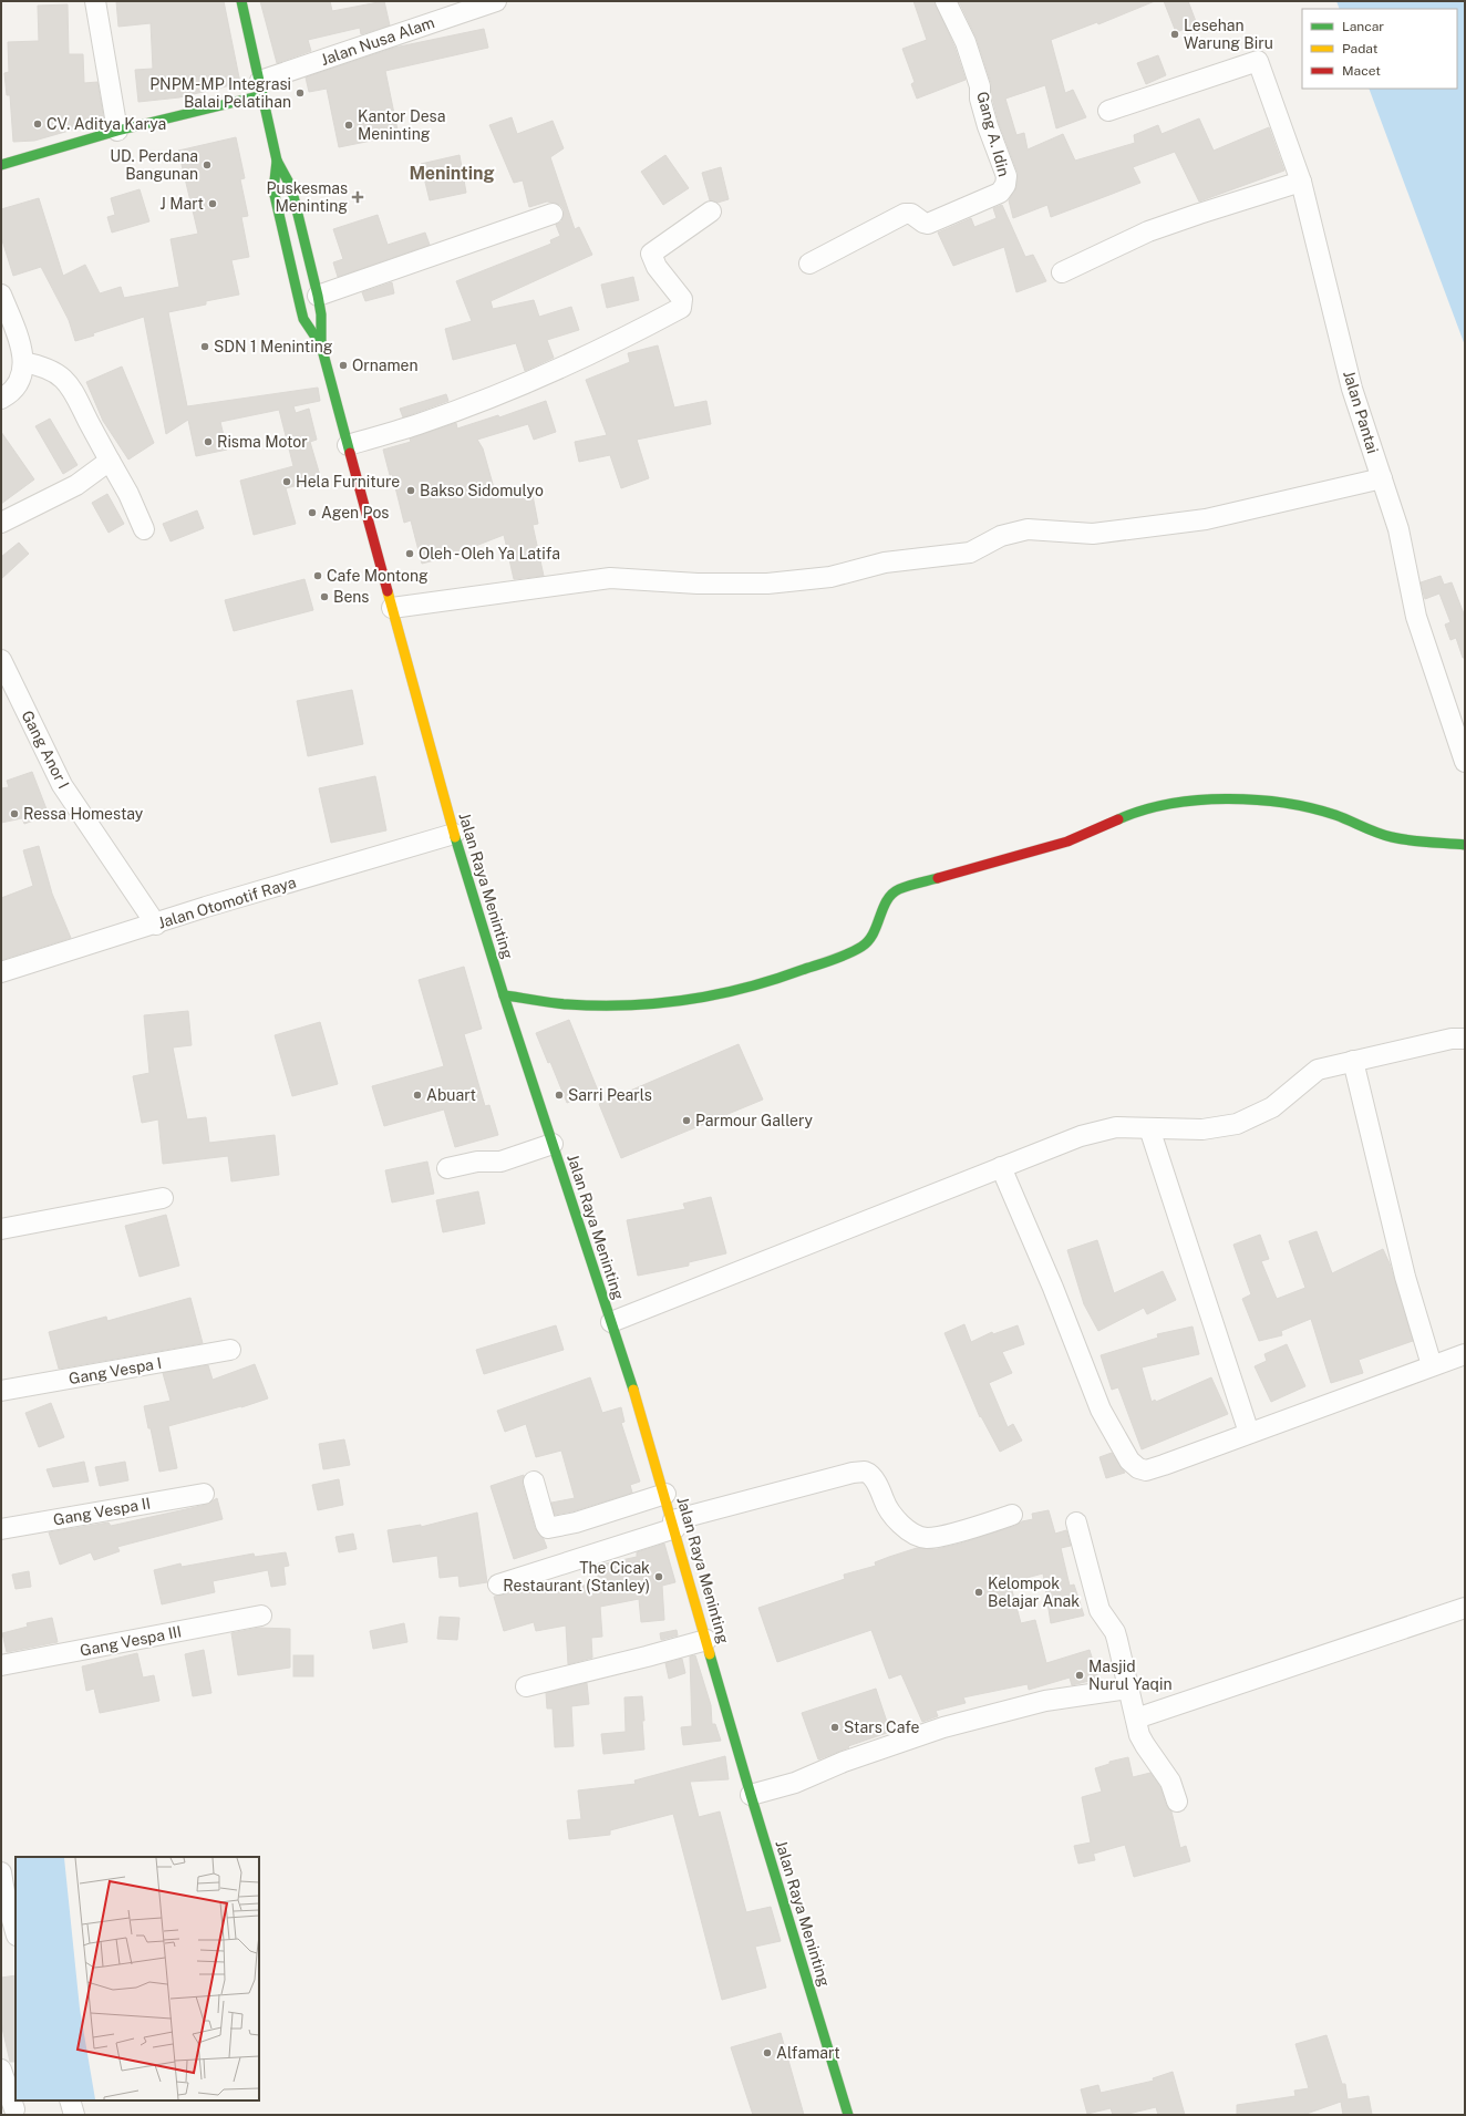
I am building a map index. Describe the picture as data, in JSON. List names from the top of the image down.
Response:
{
  "streets": {
    "main road": ["Jalan Raya Meninting"],
    "street": [
      "Jalan Nusa Alam",
      "Gang A. Idin",
      "Jalan Pantai",
      "Gang Anor I",
      "Jalan Otomotif Raya",
      "Gang Vespa I",
      "Gang Vespa II",
      "Gang Vespa III"
    ]
  },
  "crossings": [
    ["Jalan Nusa Alam", "Jalan Raya Meninting"],
    ["Gang Anor I", "Jalan Otomotif Raya"],
    ["Jalan Raya Meninting", "Jalan Otomotif Raya"]
  ],
  "districts": ["Meninting"],
  "places": {
    "other": [
      "Lesehan Warung Biru",
      "PNPM-MP Integrasi Balai Pelatihan",
      "CV. Aditya Karya",
      "Kantor Desa Meninting",
      "UD. Perdana Bangunan",
      "J Mart",
      "SDN 1 Meninting",
      "Ornamen",
      "Risma Motor",
      "Hela Furniture",
      "Bakso Sidomulyo",
      "Agen Pos",
      "Oleh - Oleh Ya Latifa",
      "Cafe Montong",
      "Bens",
      "Ressa Homestay",
      "Abuart",
      "Sarri Pearls",
      "Parmour Gallery",
      "The Cicak Restaurant (Stanley)",
      "Kelompok Belajar Anak",
      "Masjid Nurul Yaqin",
      "Stars Cafe",
      "Alfamart"
    ],
    "health": ["Puskesmas Meninting"]
  },
  "legend": ["Lancar", "Padat", "Macet"]
}
